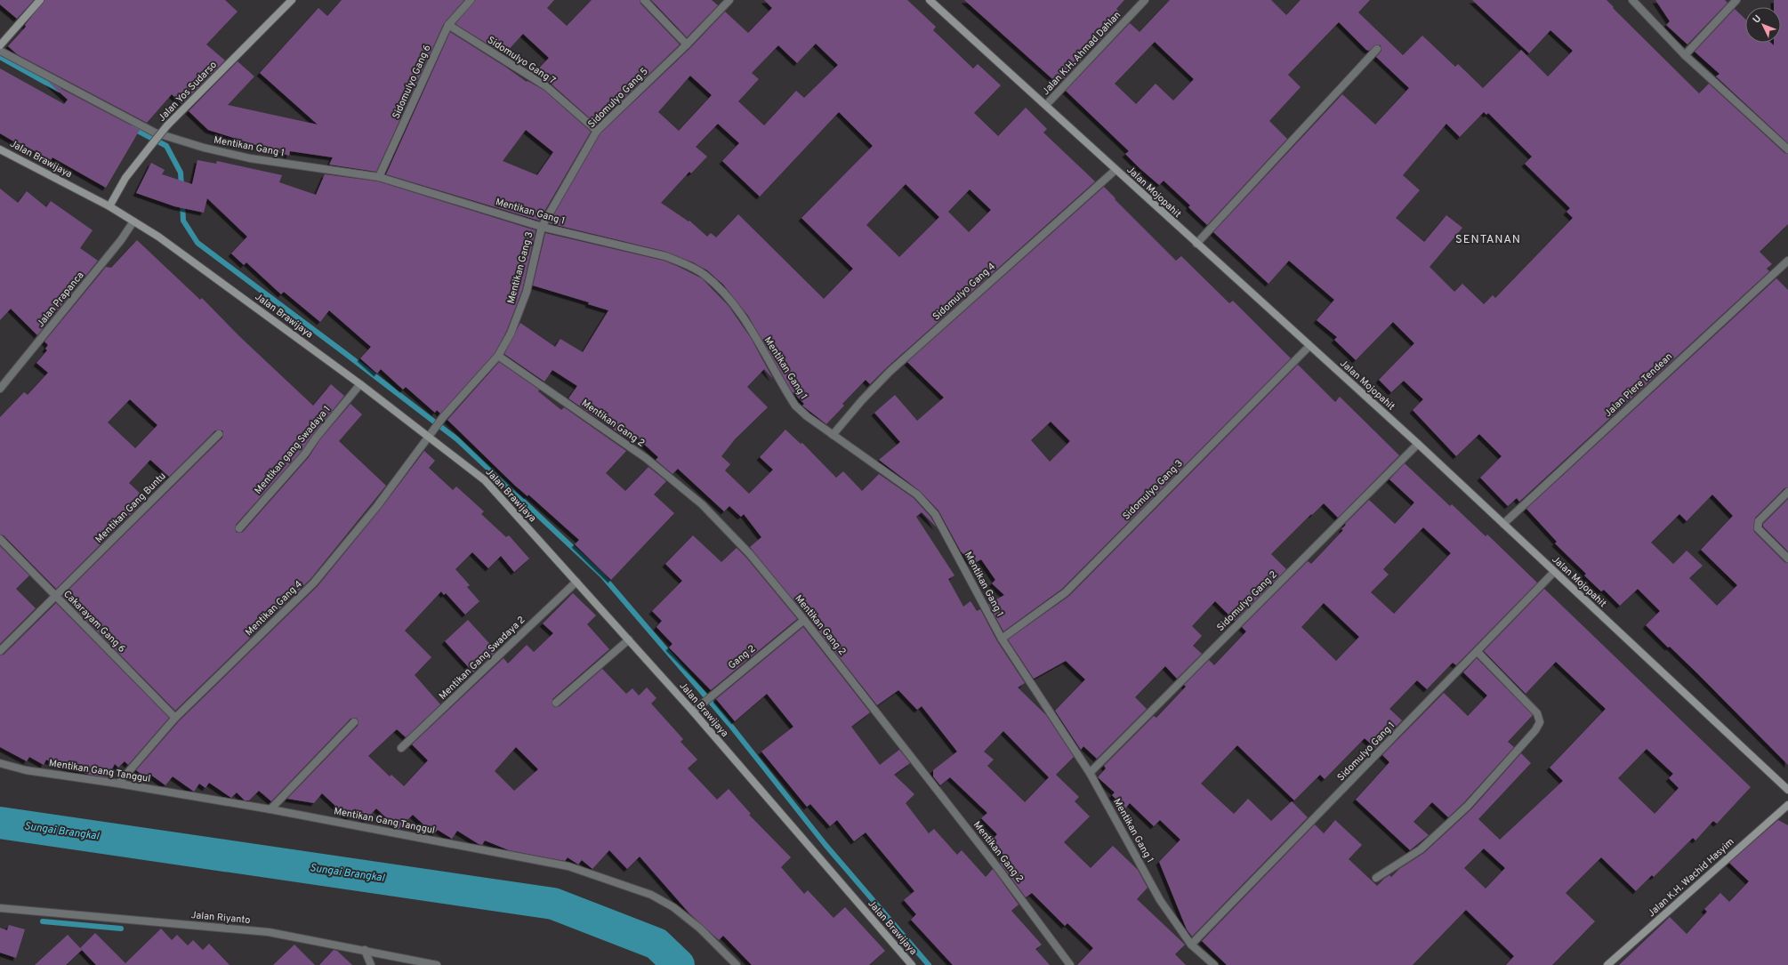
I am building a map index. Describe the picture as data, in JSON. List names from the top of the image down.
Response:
{
  "streets": {
    "main road": [
      "Jalan Yos Sudarso",
      "Jalan Brawijaya",
      "Jalan Mojopahit",
      "Jalan K.H. Wachid Hasyim"
    ],
    "street": [
      "Jalan K.H. Ahmad Dahlan",
      "Sidomulyo Gang 7",
      "Sidomulyo Gang 6",
      "Sidomulyo Gang 5",
      "Mentikan Gang 1",
      "Mentikan Gang 3",
      "Sidomulyo Gang 4",
      "Jalan Prapanca",
      "Jalan Piere Tendean",
      "Mentikan Gang 2",
      "Mentikan gang Swadaya 1",
      "Sidomulyo Gang 3",
      "Mentikan Gang Buntu",
      "Sidomulyo Gang 2",
      "Mentikan Gang 4",
      "Cakarayam Gang 6",
      "Gang 2",
      "Mentikan Gang Swadaya 2",
      "Sidomulyo Gang 1",
      "Mentikan Gang Tanggul",
      "Jalan Riyanto"
    ]
  },
  "crossings": [
    ["Jalan K.H. Ahmad Dahlan", "Jalan Mojopahit"],
    ["Sidomulyo Gang 7", "Sidomulyo Gang 6"],
    ["Sidomulyo Gang 7", "Sidomulyo Gang 5"],
    ["Sidomulyo Gang 6", "Mentikan Gang 1"],
    ["Jalan Yos Sudarso", "Jalan Brawijaya"],
    ["Sidomulyo Gang 5", "Mentikan Gang 1"],
    ["Sidomulyo Gang 5", "Mentikan Gang 3"],
    ["Mentikan Gang 1", "Mentikan Gang 3"],
    ["Mentikan Gang 1", "Sidomulyo Gang 4"],
    ["Mentikan Gang 1", "Sidomulyo Gang 3"],
    ["Mentikan Gang 1", "Sidomulyo Gang 2"],
    ["Mentikan Gang 1", "Sidomulyo Gang 1"],
    ["Jalan Brawijaya", "Jalan Prapanca"],
    ["Jalan Brawijaya", "Mentikan gang Swadaya 1"],
    ["Jalan Brawijaya", "Mentikan Gang 4"],
    ["Jalan Brawijaya", "Gang 2"],
    ["Jalan Brawijaya", "Mentikan Gang Swadaya 2"],
    ["Jalan Mojopahit", "Sidomulyo Gang 4"],
    ["Jalan Mojopahit", "Jalan Piere Tendean"],
    ["Jalan Mojopahit", "Sidomulyo Gang 3"],
    ["Jalan Mojopahit", "Sidomulyo Gang 2"],
    ["Jalan Mojopahit", "Sidomulyo Gang 1"],
    ["Mentikan Gang 3", "Mentikan Gang 2"],
    ["Mentikan Gang 3", "Mentikan Gang 4"],
    ["Mentikan Gang 2", "Gang 2"],
    ["Mentikan Gang Buntu", "Cakarayam Gang 6"],
    ["Mentikan Gang 4", "Cakarayam Gang 6"],
    ["Mentikan Gang 4", "Mentikan Gang Tanggul"]
  ],
  "districts": ["SENTANAN"],
  "water": ["Sungai Brangkal"],
  "north": "top left"
}
